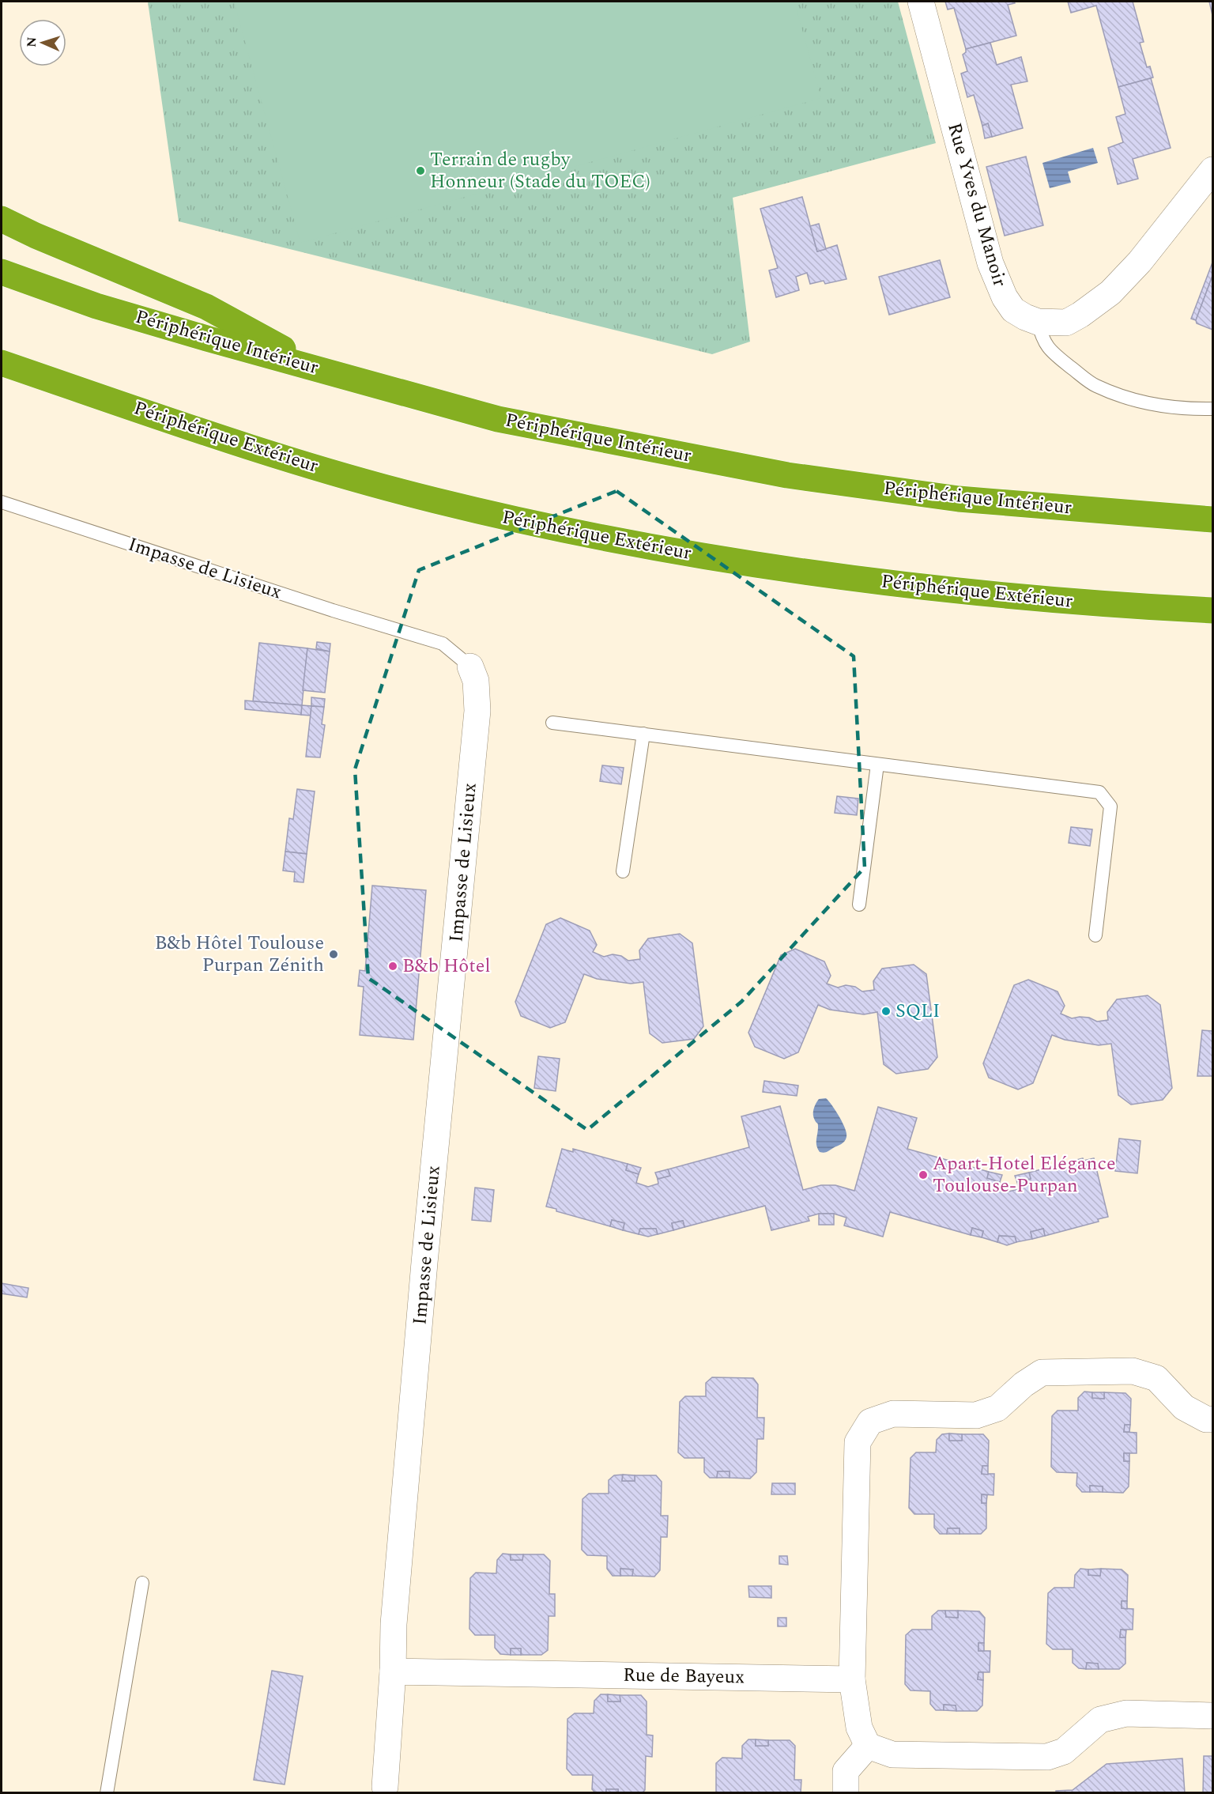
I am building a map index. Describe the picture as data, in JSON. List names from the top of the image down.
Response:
{
  "streets": {
    "highway": ["Périphérique Intérieur", "Périphérique Extérieur"],
    "street": ["Rue Yves du Manoir", "Impasse de Lisieux", "Rue de Bayeux"]
  },
  "crossings": [
    ["Impasse de Lisieux", "Rue de Bayeux"]
  ],
  "places": [
    "Terrain de rugby Honneur (Stade du TOEC)",
    "B&b Hôtel Toulouse Purpan Zénith",
    "B&b Hôtel",
    "SQLI",
    "Apart-Hotel Elégance Toulouse-Purpan"
  ],
  "north": "left"
}
